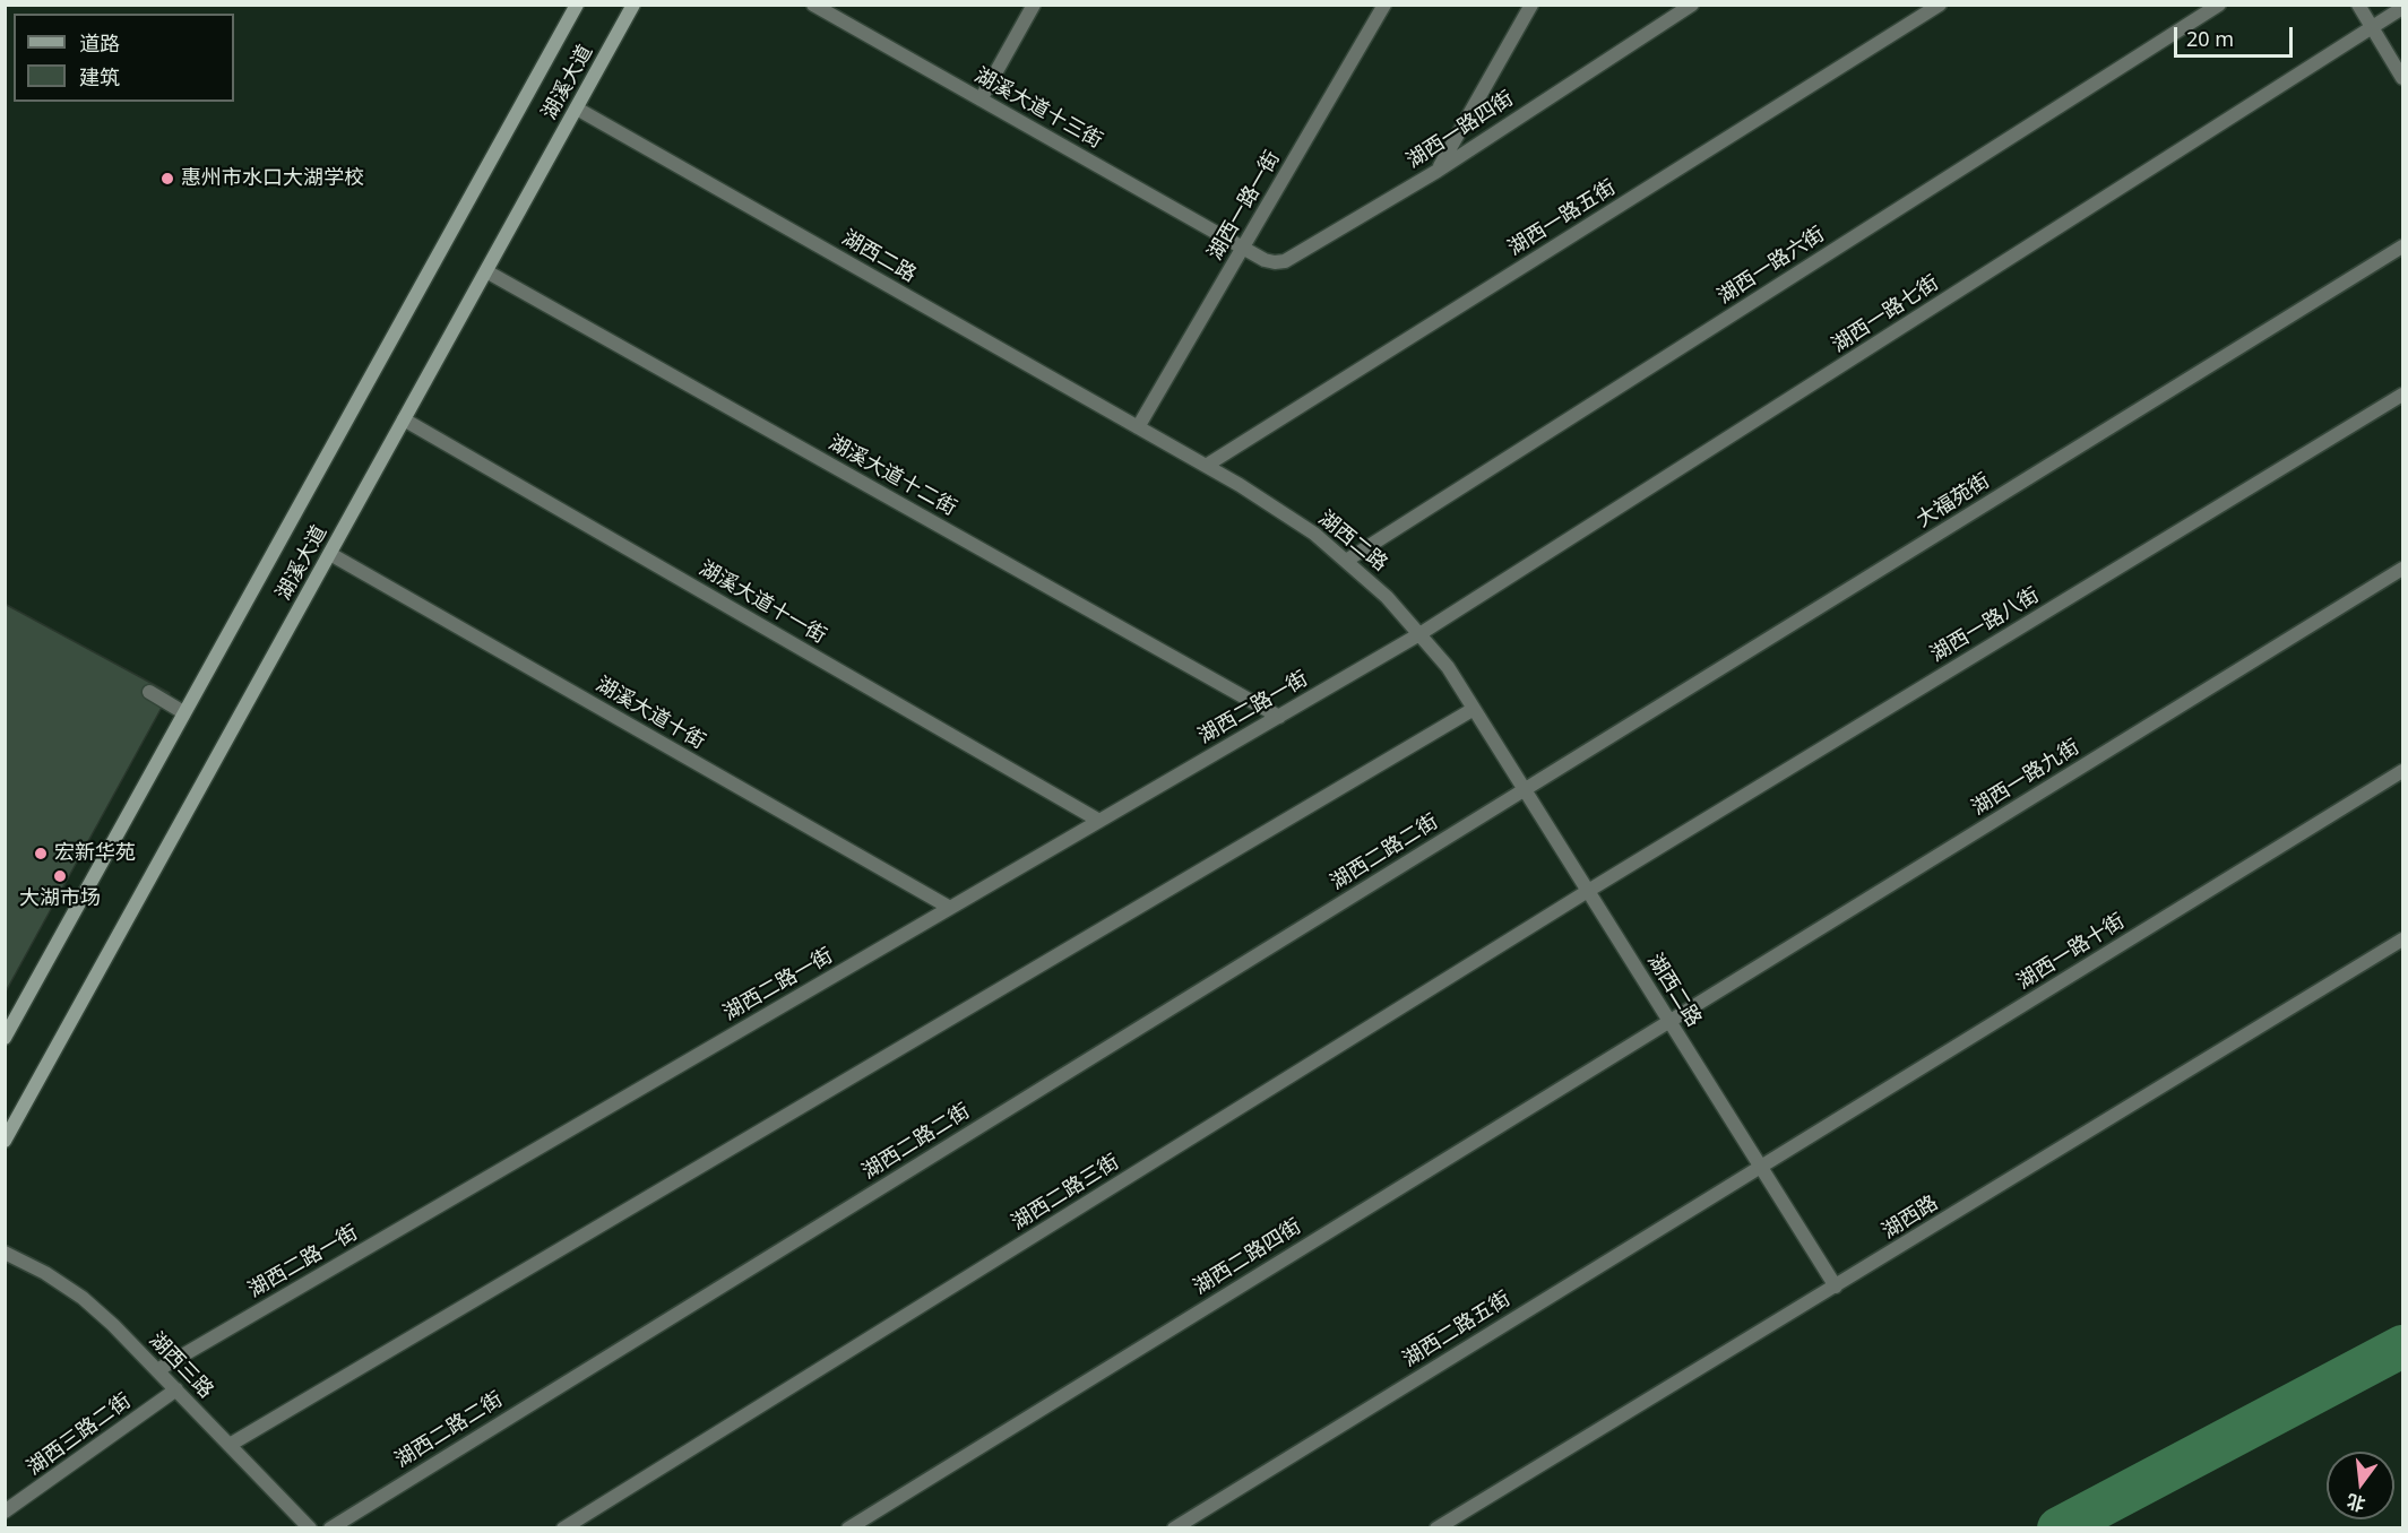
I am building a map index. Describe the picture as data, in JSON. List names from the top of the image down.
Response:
{
  "streets": {
    "street": [
      "湖溪大道",
      "湖溪大道十三街",
      "湖西一路四街",
      "湖西一路一街",
      "湖西一路五街",
      "湖西二路",
      "湖西一路六街",
      "湖西一路七街",
      "湖溪大道十二街",
      "大福苑街",
      "湖溪大道十一街",
      "湖西一路八街",
      "湖西二路一街",
      "湖溪大道十街",
      "湖西一路九街",
      "湖西二路二街",
      "湖西一路十街",
      "湖西二路三街",
      "湖西路",
      "湖西二路四街",
      "湖西二路五街",
      "湖西三路",
      "湖西三路二街"
    ]
  },
  "crossings": [
    ["湖溪大道", "湖西二路"],
    ["湖溪大道", "湖溪大道十二街"],
    ["湖溪大道", "湖溪大道十一街"],
    ["湖溪大道", "湖溪大道十街"],
    ["湖溪大道十三街", "湖西一路四街"],
    ["湖溪大道十三街", "湖西一路一街"],
    ["湖西一路四街", "湖西一路一街"],
    ["湖西一路一街", "湖西二路"],
    ["湖西一路五街", "湖西二路"],
    ["湖西二路", "湖西一路六街"],
    ["湖西二路", "湖西一路七街"],
    ["湖西二路", "大福苑街"],
    ["湖西二路", "湖西一路八街"],
    ["湖西二路", "湖西二路一街"],
    ["湖西二路", "湖西一路九街"],
    ["湖西二路", "湖西二路二街"],
    ["湖西二路", "湖西一路十街"],
    ["湖西二路", "湖西二路三街"],
    ["湖西二路", "湖西路"],
    ["湖西二路", "湖西二路四街"],
    ["湖西二路", "湖西二路五街"],
    ["湖西一路七街", "湖西二路一街"],
    ["湖溪大道十二街", "湖西二路一街"],
    ["大福苑街", "湖西二路二街"],
    ["湖溪大道十一街", "湖西二路一街"],
    ["湖西一路八街", "湖西二路三街"],
    ["湖西二路一街", "湖溪大道十街"],
    ["湖西二路一街", "湖西三路"],
    ["湖西一路九街", "湖西二路四街"],
    ["湖西一路十街", "湖西二路五街"],
    ["湖西三路", "湖西三路二街"]
  ],
  "places": ["惠州市水口大湖学校", "宏新华苑", "大湖市场"],
  "legend": ["道路", "建筑"],
  "scale_bar": "20 m",
  "north": "bottom"
}
